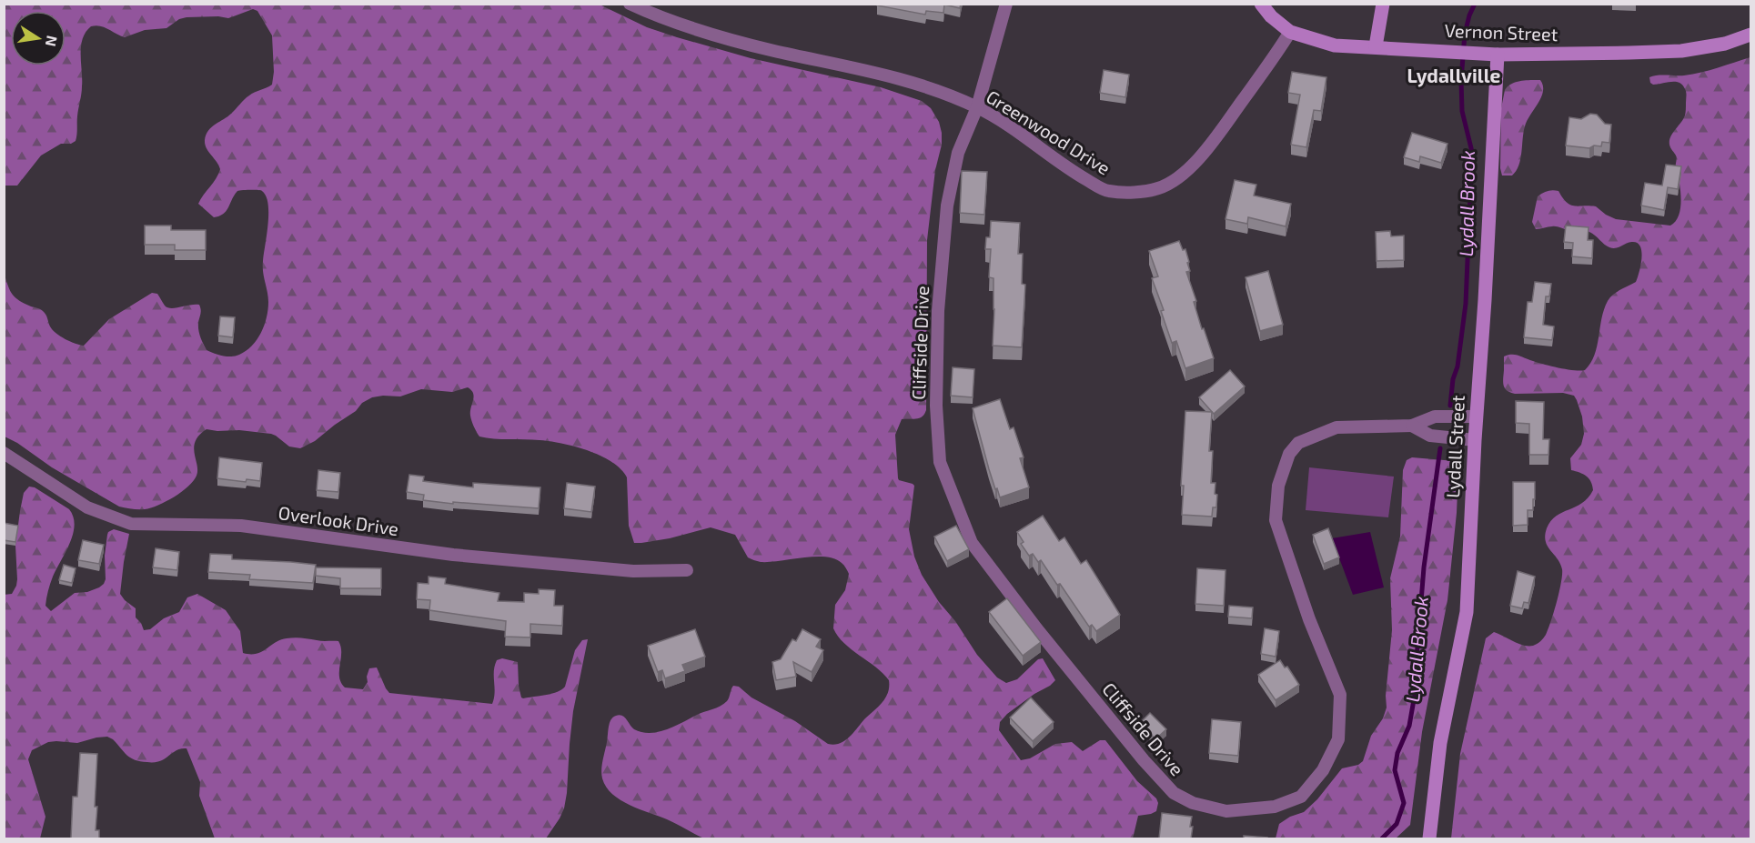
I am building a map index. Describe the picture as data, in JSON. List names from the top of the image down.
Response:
{
  "streets": {
    "street": [
      "Vernon Street",
      "Greenwood Drive",
      "Cliffside Drive",
      "Lydall Street",
      "Overlook Drive"
    ]
  },
  "crossings": [
    ["Vernon Street", "Greenwood Drive"],
    ["Vernon Street", "Lydall Street"],
    ["Greenwood Drive", "Cliffside Drive"],
    ["Cliffside Drive", "Lydall Street"]
  ],
  "districts": ["Lydallville"],
  "water": ["Lydall Brook"],
  "north": "right"
}
